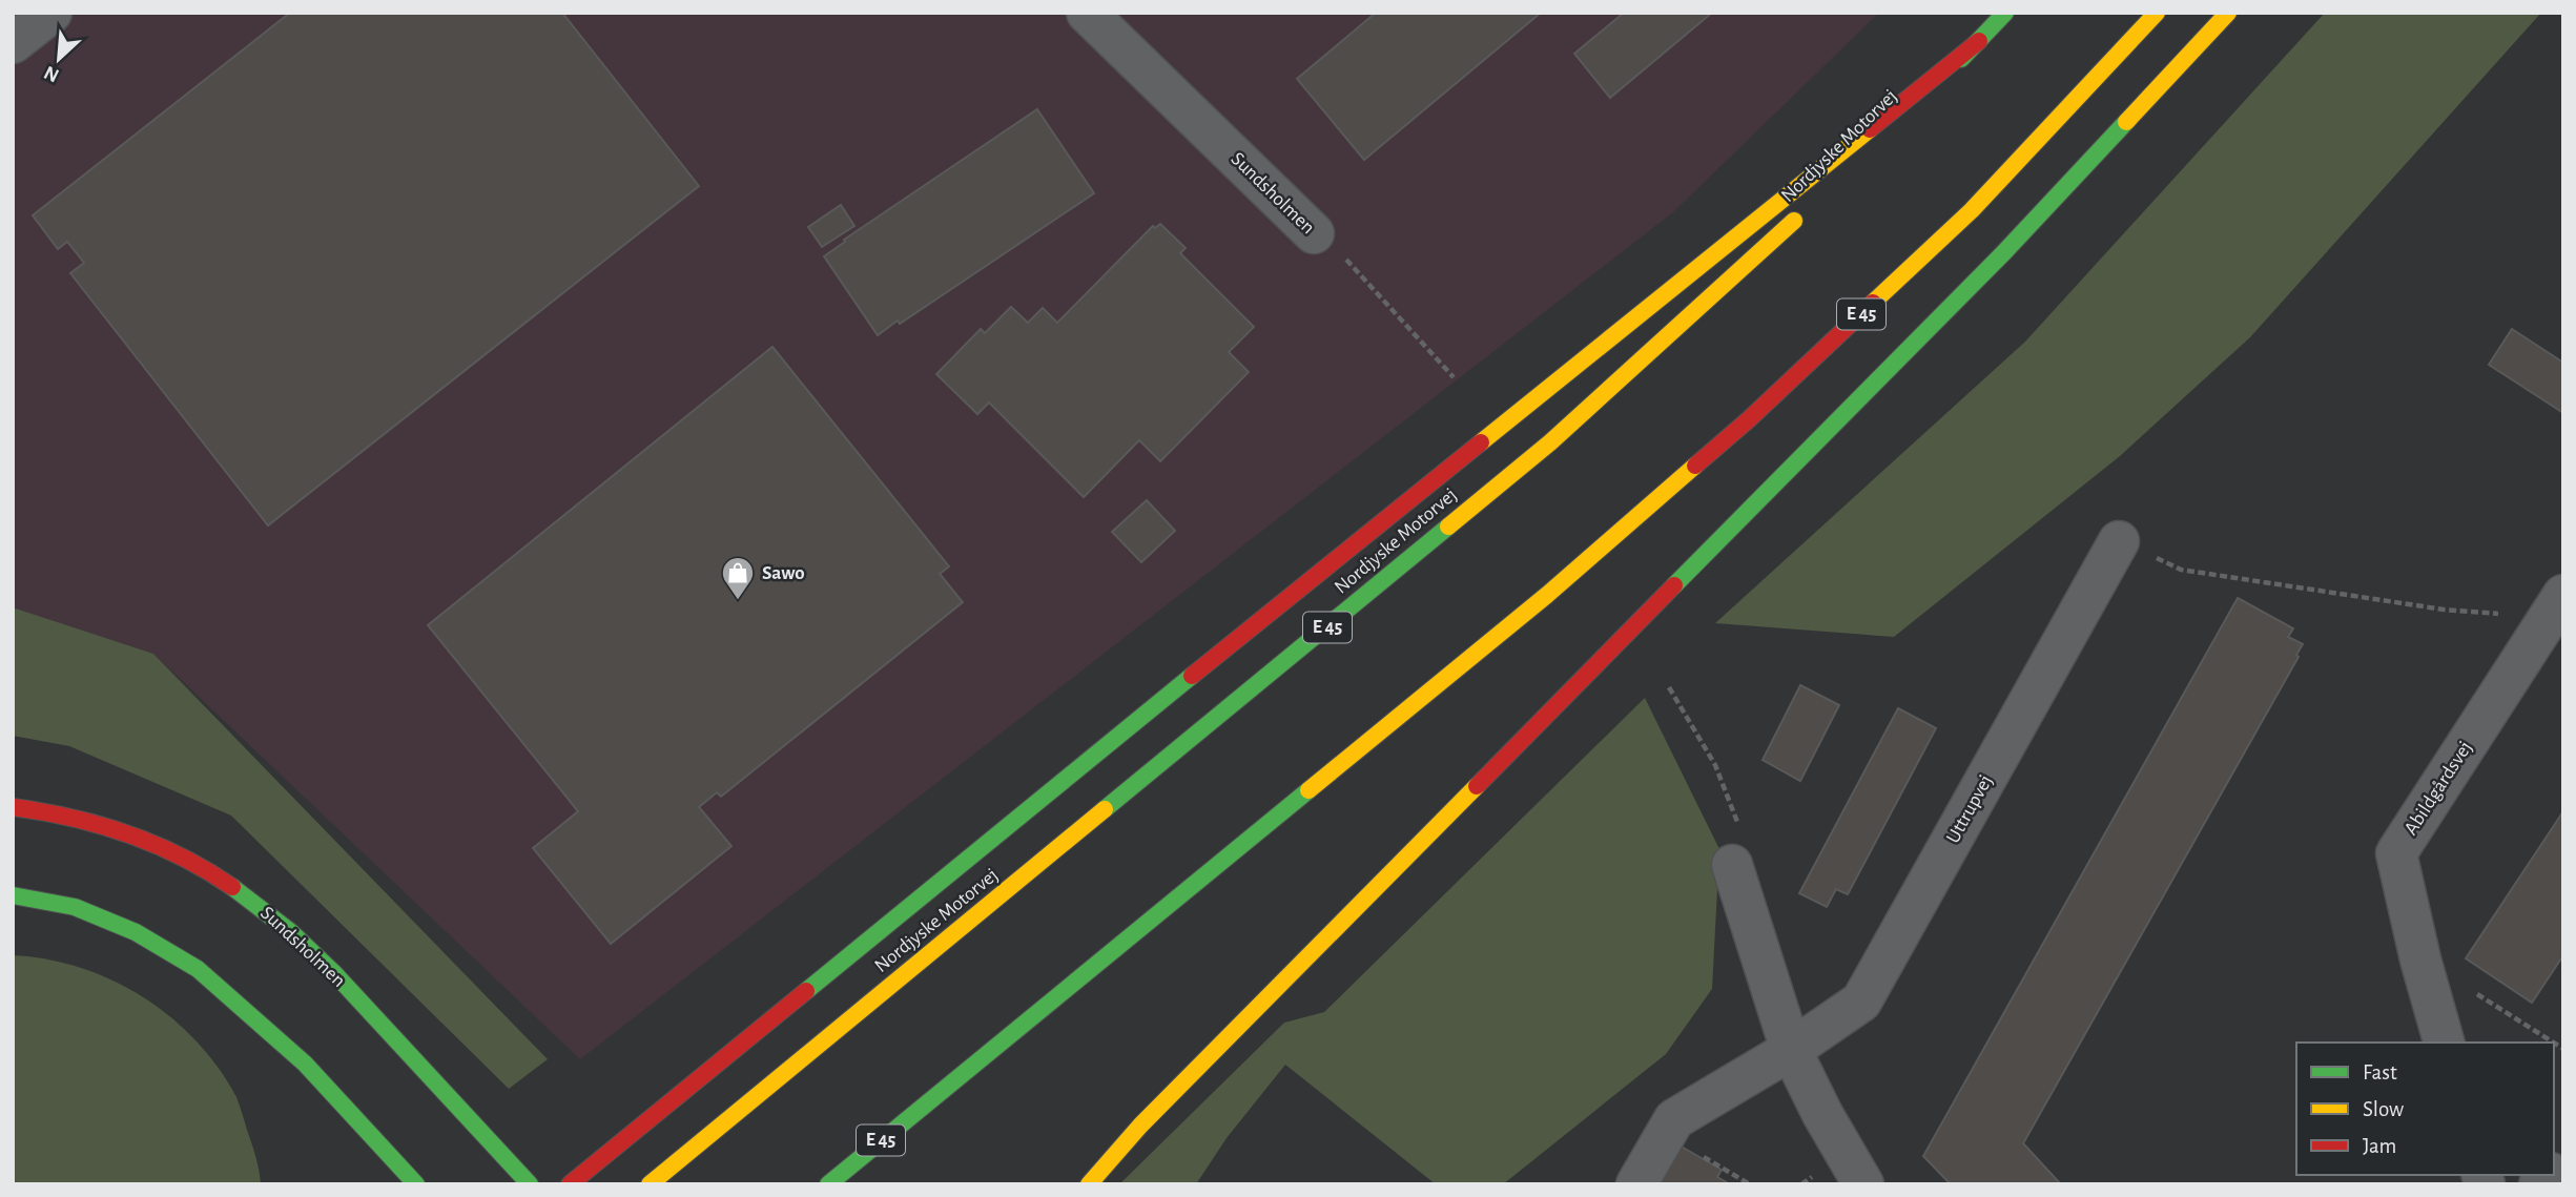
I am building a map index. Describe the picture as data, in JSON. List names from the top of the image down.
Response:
{
  "streets": {
    "main road": ["Nordjyske Motorvej", "Sundsholmen", "E 45"],
    "street": ["Abildgårdsvej", "Uttrupvej"]
  },
  "places": {
    "shop": ["Sawo"]
  },
  "legend": ["Fast", "Slow", "Jam"],
  "north": "bottom left"
}
